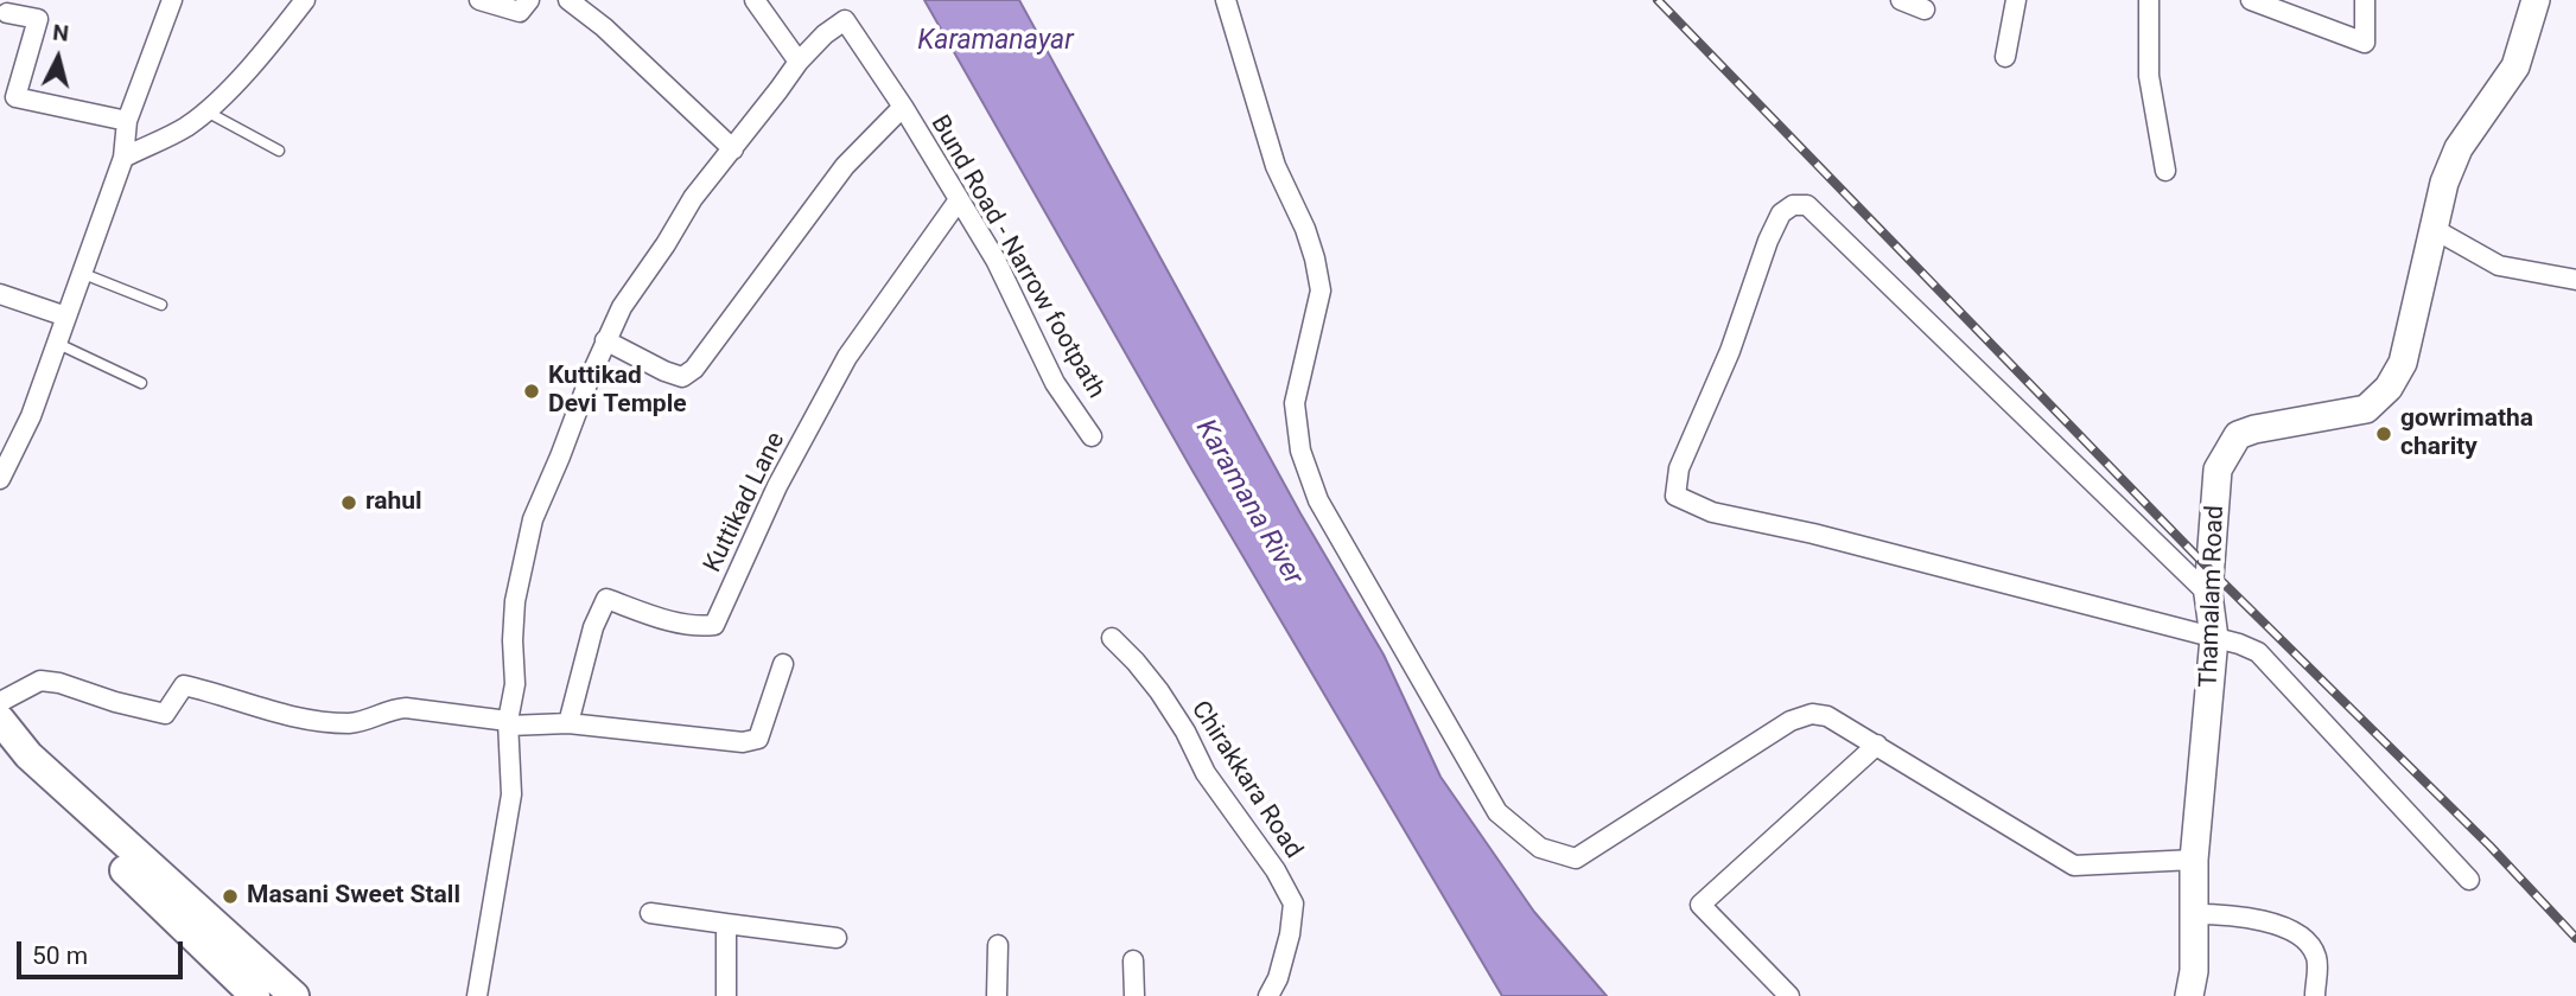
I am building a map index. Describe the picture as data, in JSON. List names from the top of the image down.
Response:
{
  "streets": {
    "street": [
      "Bund Road - Narrow footpath",
      "Kuttikad Lane",
      "Thamalam Road",
      "Chirakkara Road"
    ]
  },
  "crossings": [
    ["Bund Road - Narrow footpath", "Kuttikad Lane"]
  ],
  "water": ["Karamanayar", "Karamana River"],
  "places": [
    "Kuttikad Devi Temple",
    "gowrimatha charity",
    "rahul",
    "Masani Sweet Stall"
  ],
  "scale_bar": "50 m",
  "north": "top"
}
